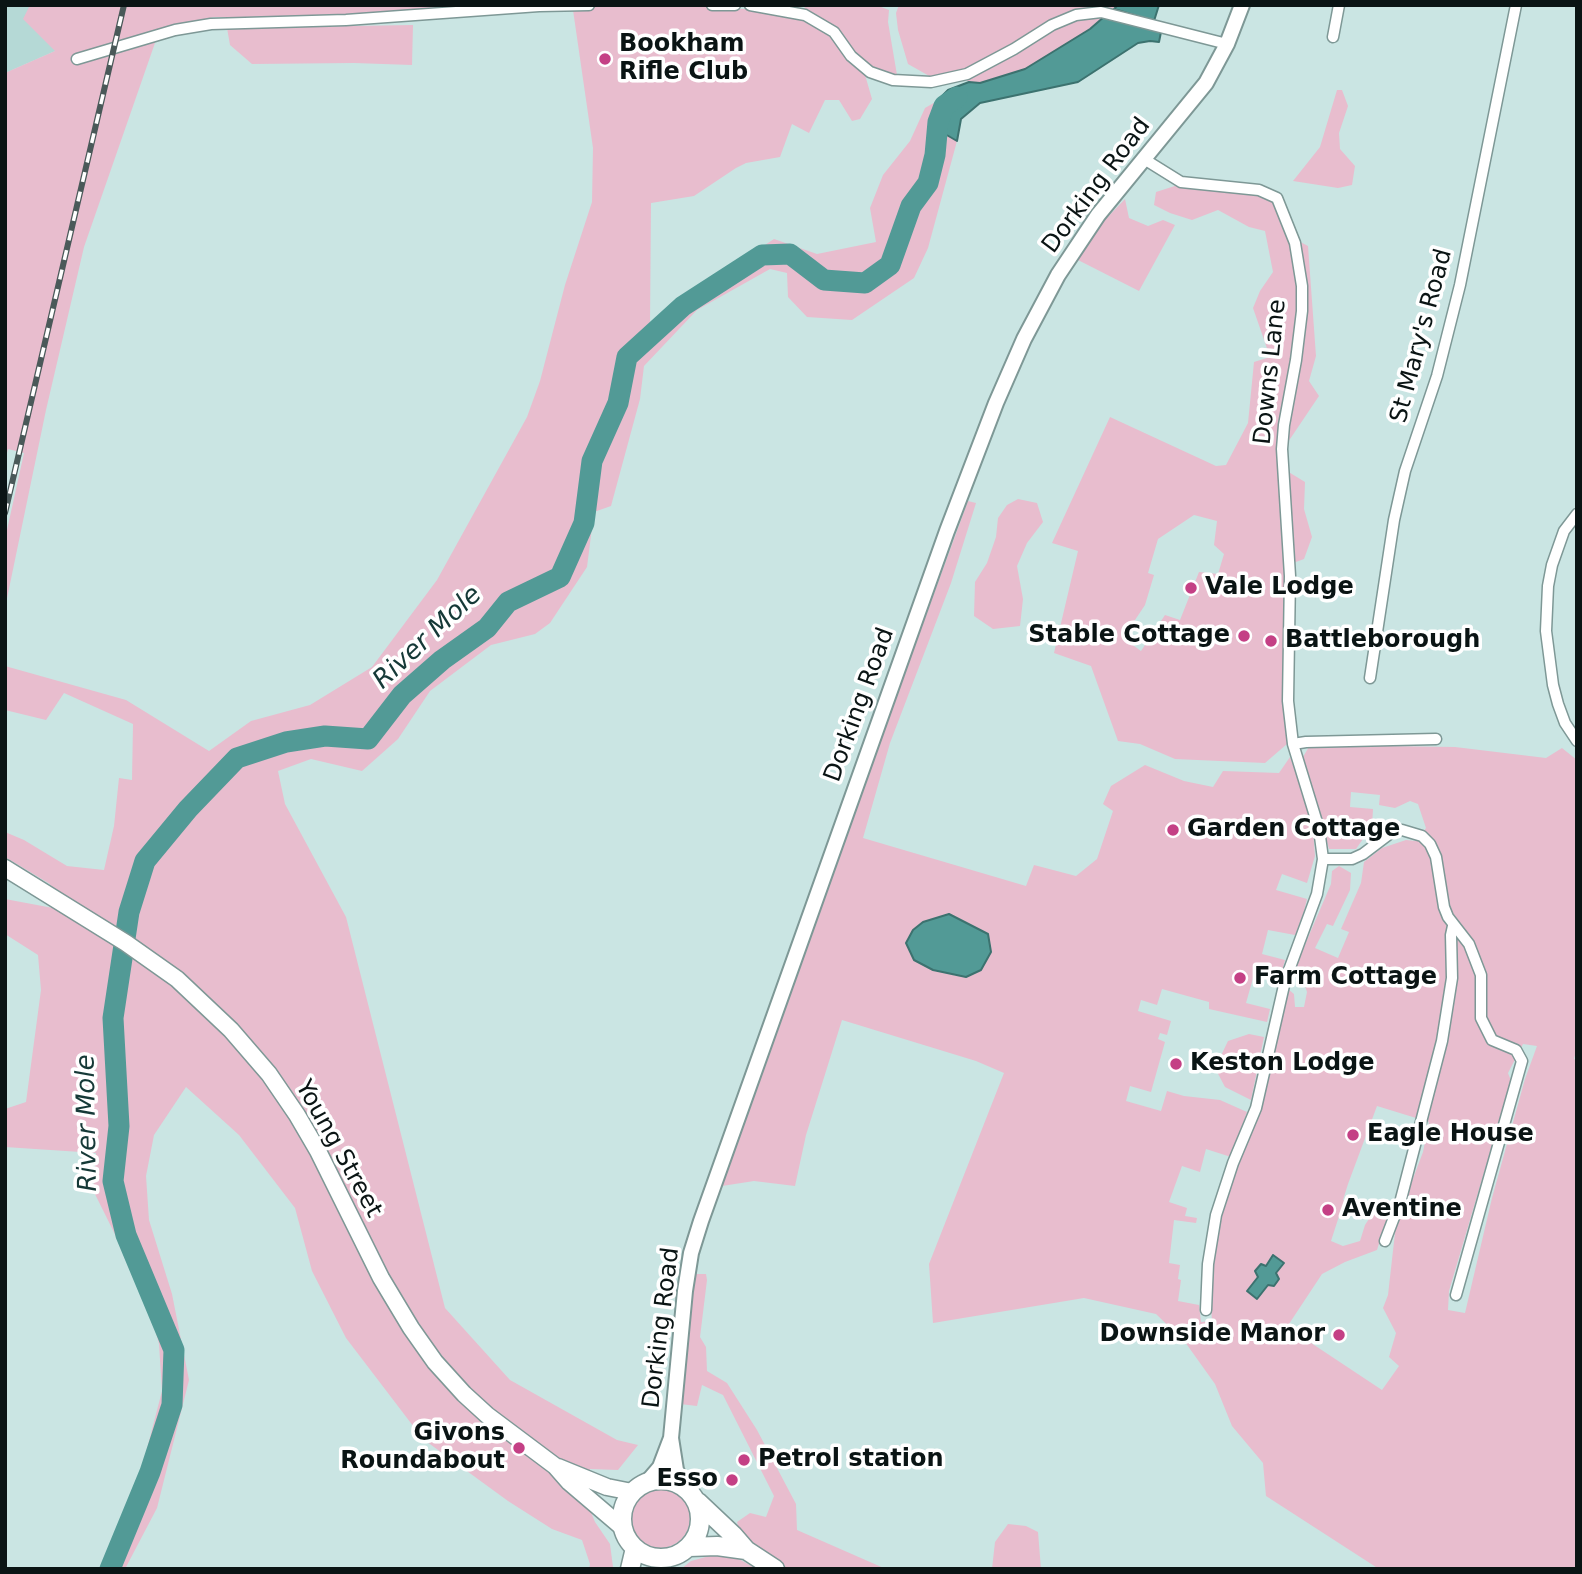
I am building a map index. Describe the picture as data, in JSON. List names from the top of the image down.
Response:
{
  "streets": {
    "main road": ["Dorking Road", "Young Street"],
    "street": ["St Mary's Road", "Downs Lane"]
  },
  "crossings": [
    ["Dorking Road", "Downs Lane"],
    ["Dorking Road", "Young Street"]
  ],
  "water": ["River Mole"],
  "places": [
    "Bookham Rifle Club",
    "Vale Lodge",
    "Stable Cottage",
    "Battleborough",
    "Garden Cottage",
    "Farm Cottage",
    "Keston Lodge",
    "Eagle House",
    "Aventine",
    "Downside Manor",
    "Givons Roundabout",
    "Petrol station",
    "Esso"
  ]
}
